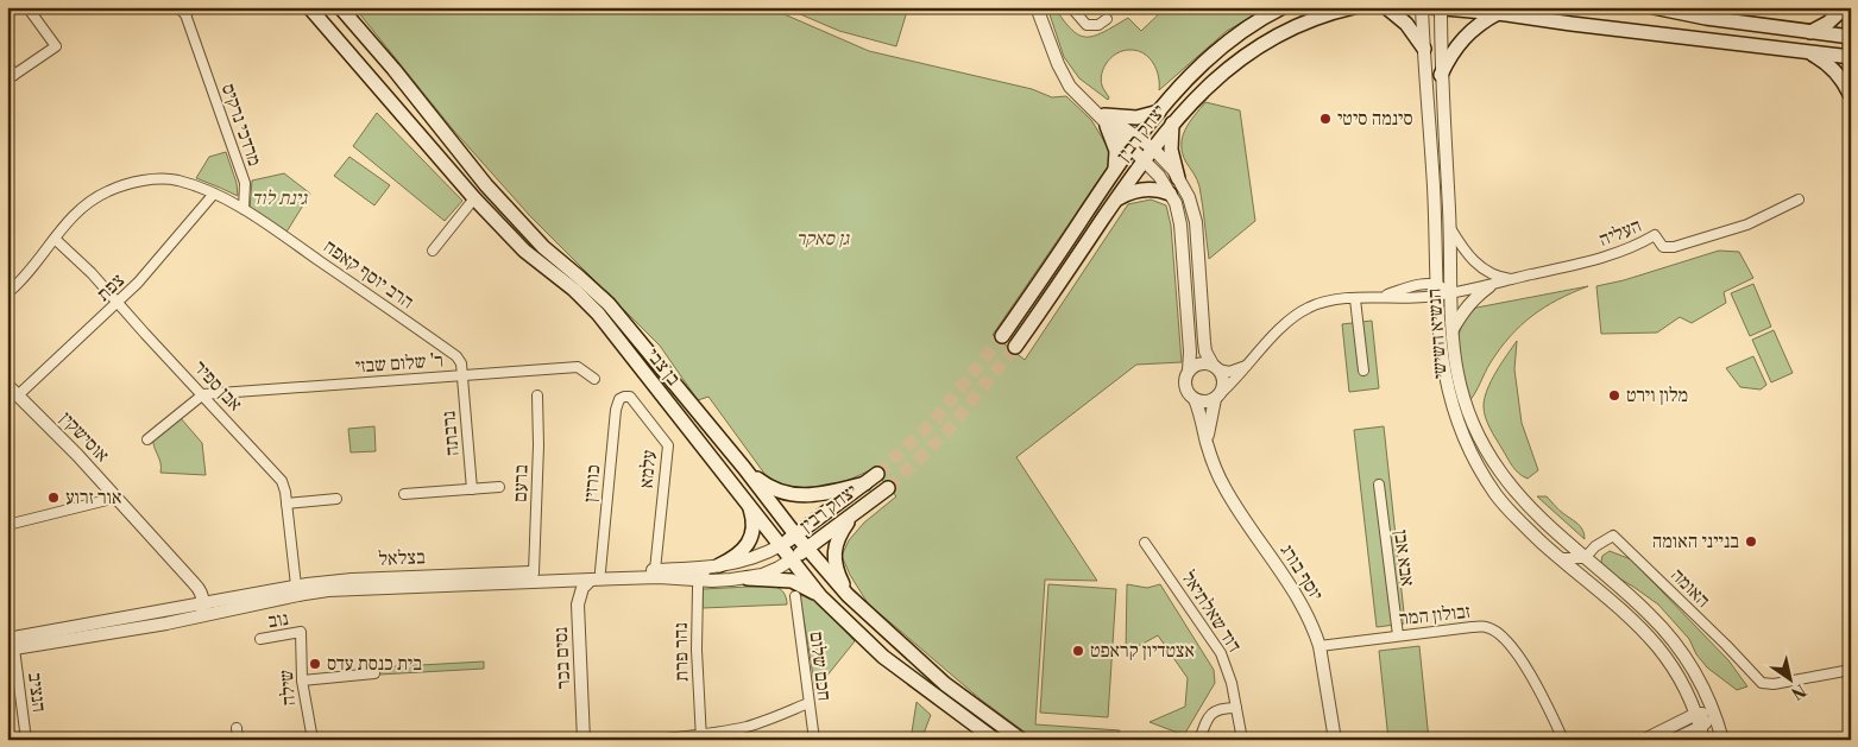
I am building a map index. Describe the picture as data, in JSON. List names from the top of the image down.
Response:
{
  "streets": {
    "main road": ["יצחק רבין", "בן צבי", "בצלאל"],
    "street": [
      "מרדכי נרקיס",
      "העליה",
      "הרב יוסף קאפח",
      "צפת",
      "הנשיא השישי",
      "ר' שלום שבזי",
      "אבן ספיר",
      "נרבתה",
      "אוסישקין",
      "עלמא",
      "ברעם",
      "כורזין",
      "אבא אבן",
      "יוסף בורג",
      "האומה",
      "דוד שאלתיאל",
      "זבולון המר",
      "נוב",
      "נהר פרת",
      "נסים בכר",
      "חכם שלום",
      "שילה",
      "הנציב"
    ]
  },
  "crossings": [
    ["מרדכי נרקיס", "הרב יוסף קאפח"],
    ["יצחק רבין", "בן צבי"],
    ["יצחק רבין", "בצלאל"],
    ["העליה", "הנשיא השישי"],
    ["העליה", "יוסף בורג"],
    ["הרב יוסף קאפח", "ר' שלום שבזי"],
    ["הרב יוסף קאפח", "נרבתה"],
    ["צפת", "אבן ספיר"],
    ["צפת", "אוסישקין"],
    ["הנשיא השישי", "האומה"],
    ["ר' שלום שבזי", "אבן ספיר"],
    ["ר' שלום שבזי", "נרבתה"],
    ["בן צבי", "בצלאל"],
    ["אבן ספיר", "בצלאל"],
    ["אוסישקין", "בצלאל"],
    ["עלמא", "כורזין"],
    ["עלמא", "בצלאל"],
    ["ברעם", "בצלאל"],
    ["כורזין", "בצלאל"],
    ["כורזין", "נסים בכר"],
    ["בצלאל", "נהר פרת"],
    ["בצלאל", "נסים בכר"],
    ["בצלאל", "הנציב"],
    ["אבא אבן", "זבולון המר"],
    ["יוסף בורג", "זבולון המר"],
    ["נוב", "שילה"]
  ],
  "parks": ["גינת לוד", "גן סאקר"],
  "places": [
    "סינמה סיטי",
    "מלון וירט",
    "אור זרוע",
    "בנייני האומה",
    "אצטדיון קראפט",
    "בית כנסת עדס"
  ],
  "north": "bottom right"
}
